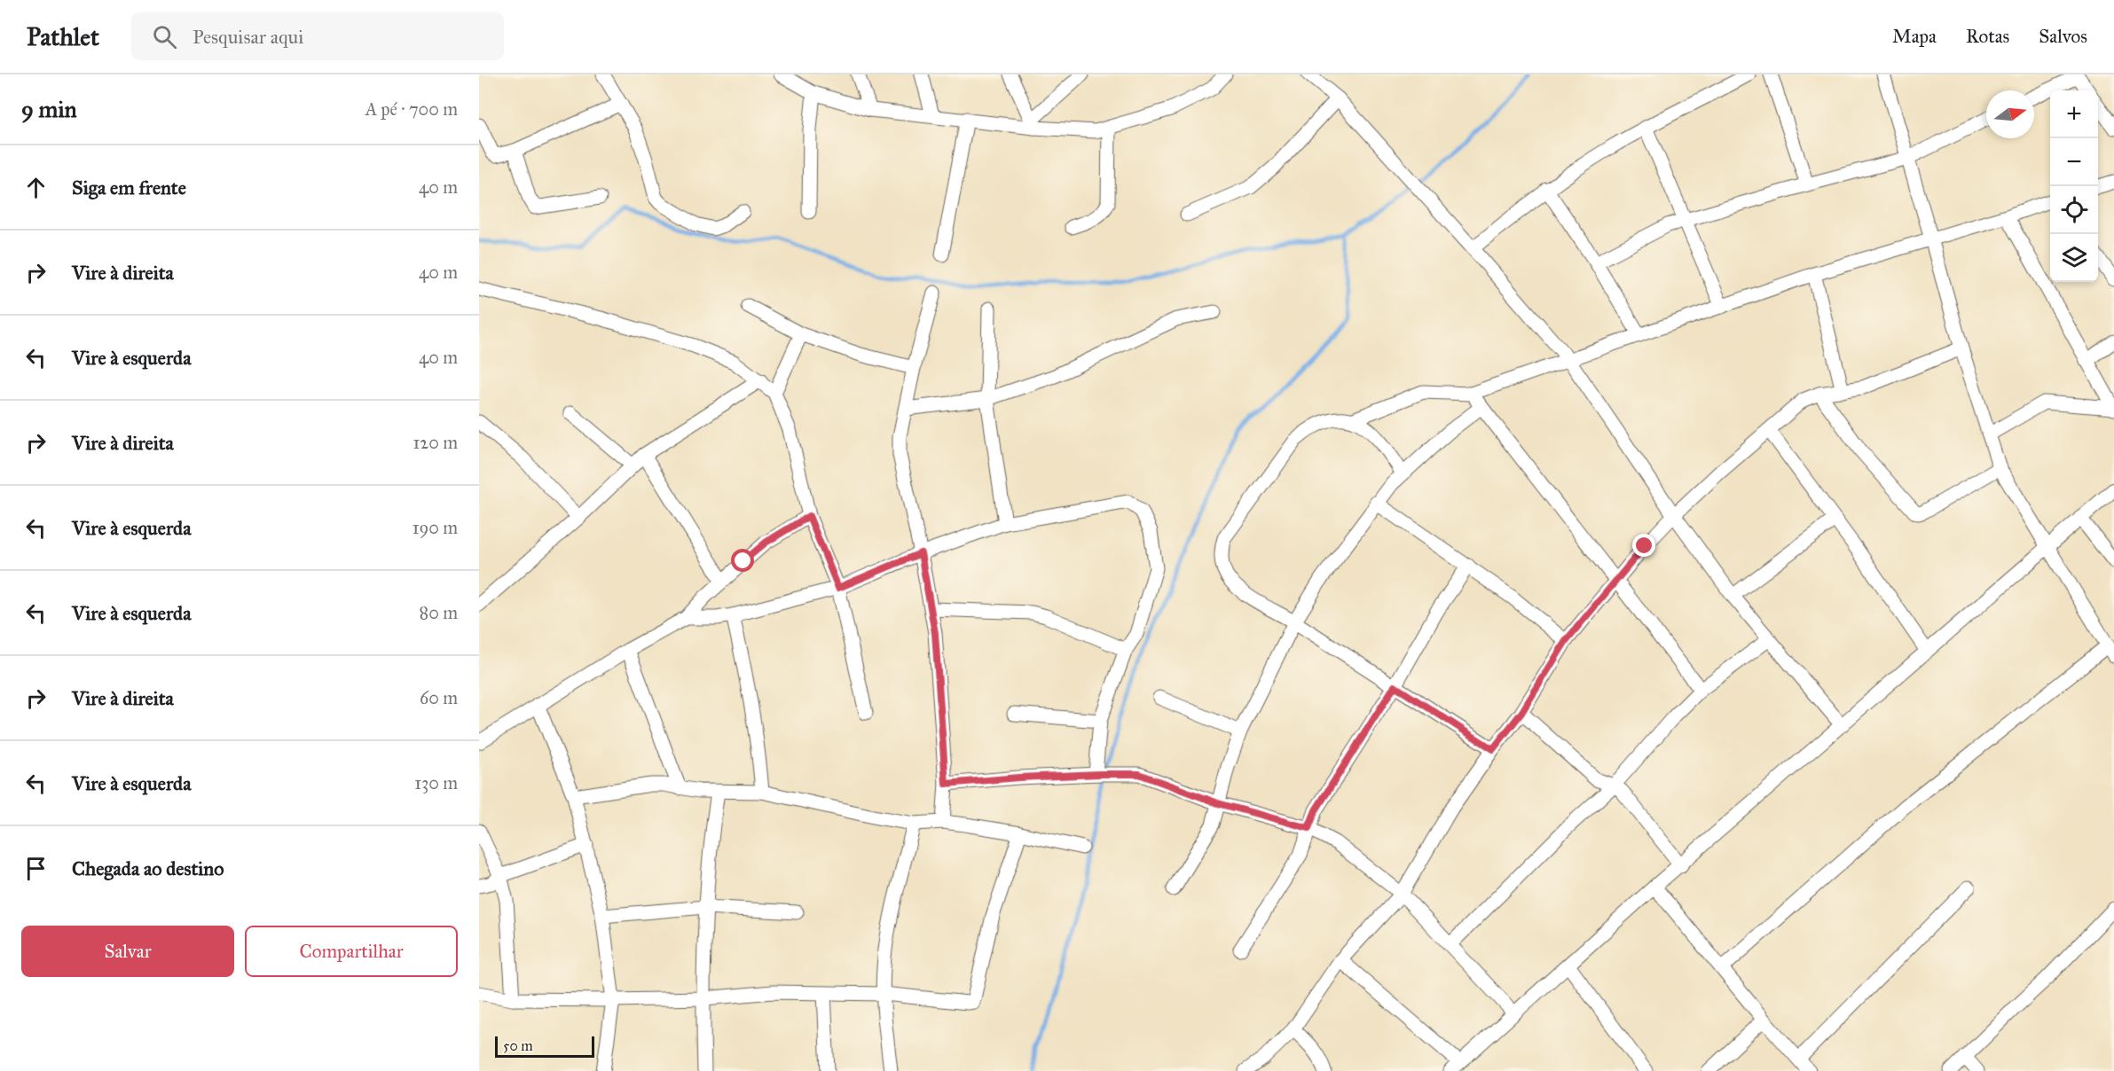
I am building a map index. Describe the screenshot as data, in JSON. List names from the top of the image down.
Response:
{
  "scale_bar": "50 m",
  "north": "right",
  "page": {
    "header": "Pathlet",
    "search": "Pesquisar aqui",
    "nav": ["Mapa", "Rotas", "Salvos"],
    "heading": ["9 min", "A pé · 700 m"],
    "map_buttons": ["+", "−"],
    "list": [
      ["Siga em frente", "40 m"],
      ["Vire à direita", "40 m"],
      ["Vire à esquerda", "40 m"],
      ["Vire à direita", "120 m"],
      ["Vire à esquerda", "190 m"],
      ["Vire à esquerda", "80 m"],
      ["Vire à direita", "60 m"],
      ["Vire à esquerda", "130 m"],
      "Chegada ao destino"
    ],
    "buttons": ["Salvar", "Compartilhar"],
    "scale": "50 m"
  }
}
